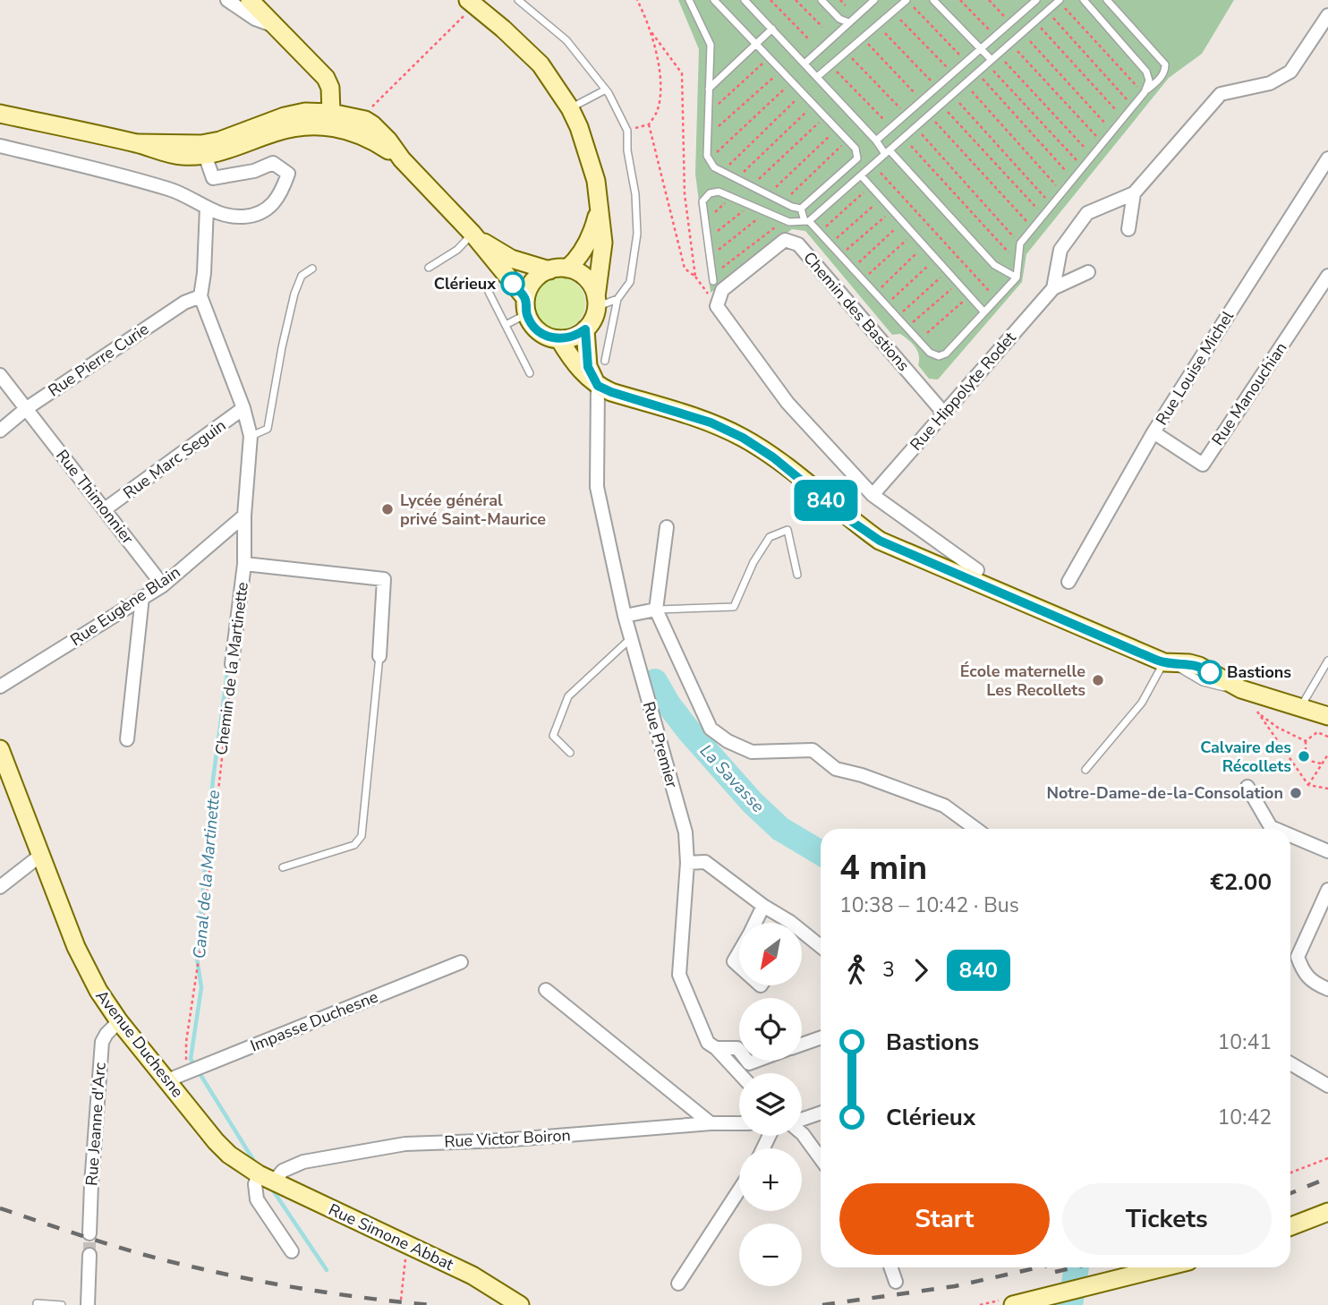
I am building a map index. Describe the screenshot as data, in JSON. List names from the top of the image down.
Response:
{
  "streets": {
    "main road": ["Avenue Duchesne", "Rue Simone Abbat"],
    "street": [
      "Chemin des Bastions",
      "Rue Pierre Curie",
      "Rue Louise Michel",
      "Rue Hippolyte Rodet",
      "Rue Manouchian",
      "Rue Marc Seguin",
      "Rue Thimonnier",
      "Rue Eugène Blain",
      "Chemin de la Martinette",
      "Rue Premier",
      "Impasse Duchesne",
      "Rue Jeanne d'Arc",
      "Rue Victor Boiron"
    ]
  },
  "crossings": [
    ["Chemin des Bastions", "Rue Hippolyte Rodet"],
    ["Rue Pierre Curie", "Rue Thimonnier"],
    ["Rue Pierre Curie", "Chemin de la Martinette"],
    ["Rue Louise Michel", "Rue Manouchian"],
    ["Rue Marc Seguin", "Rue Thimonnier"],
    ["Rue Marc Seguin", "Chemin de la Martinette"],
    ["Rue Thimonnier", "Rue Eugène Blain"],
    ["Rue Eugène Blain", "Chemin de la Martinette"],
    ["Chemin de la Martinette", "Impasse Duchesne"],
    ["Impasse Duchesne", "Avenue Duchesne"],
    ["Avenue Duchesne", "Rue Jeanne d'Arc"],
    ["Avenue Duchesne", "Rue Victor Boiron"],
    ["Avenue Duchesne", "Rue Simone Abbat"],
    ["Rue Victor Boiron", "Rue Simone Abbat"]
  ],
  "water": ["La Savasse", "Canal de la Martinette"],
  "places": [
    "Clérieux",
    "Lycée général privé Saint-Maurice",
    "Bastions",
    "École maternelle Les Recollets",
    "Calvaire des Récollets",
    "Notre-Dame-de-la-Consolation"
  ],
  "lines": ["bus line 840"],
  "north": "bottom left",
  "page": {
    "on_map": "840",
    "heading": ["4 min", "10:38 – 10:42 · Bus", "€2.00"],
    "map_buttons": ["+", "−"],
    "legs": ["3", "840"],
    "list": [
      {
        "name": "Bastions",
        "value": "10:41"
      },
      {
        "name": "Clérieux",
        "value": "10:42"
      }
    ],
    "buttons": ["Start", "Tickets"]
  }
}
